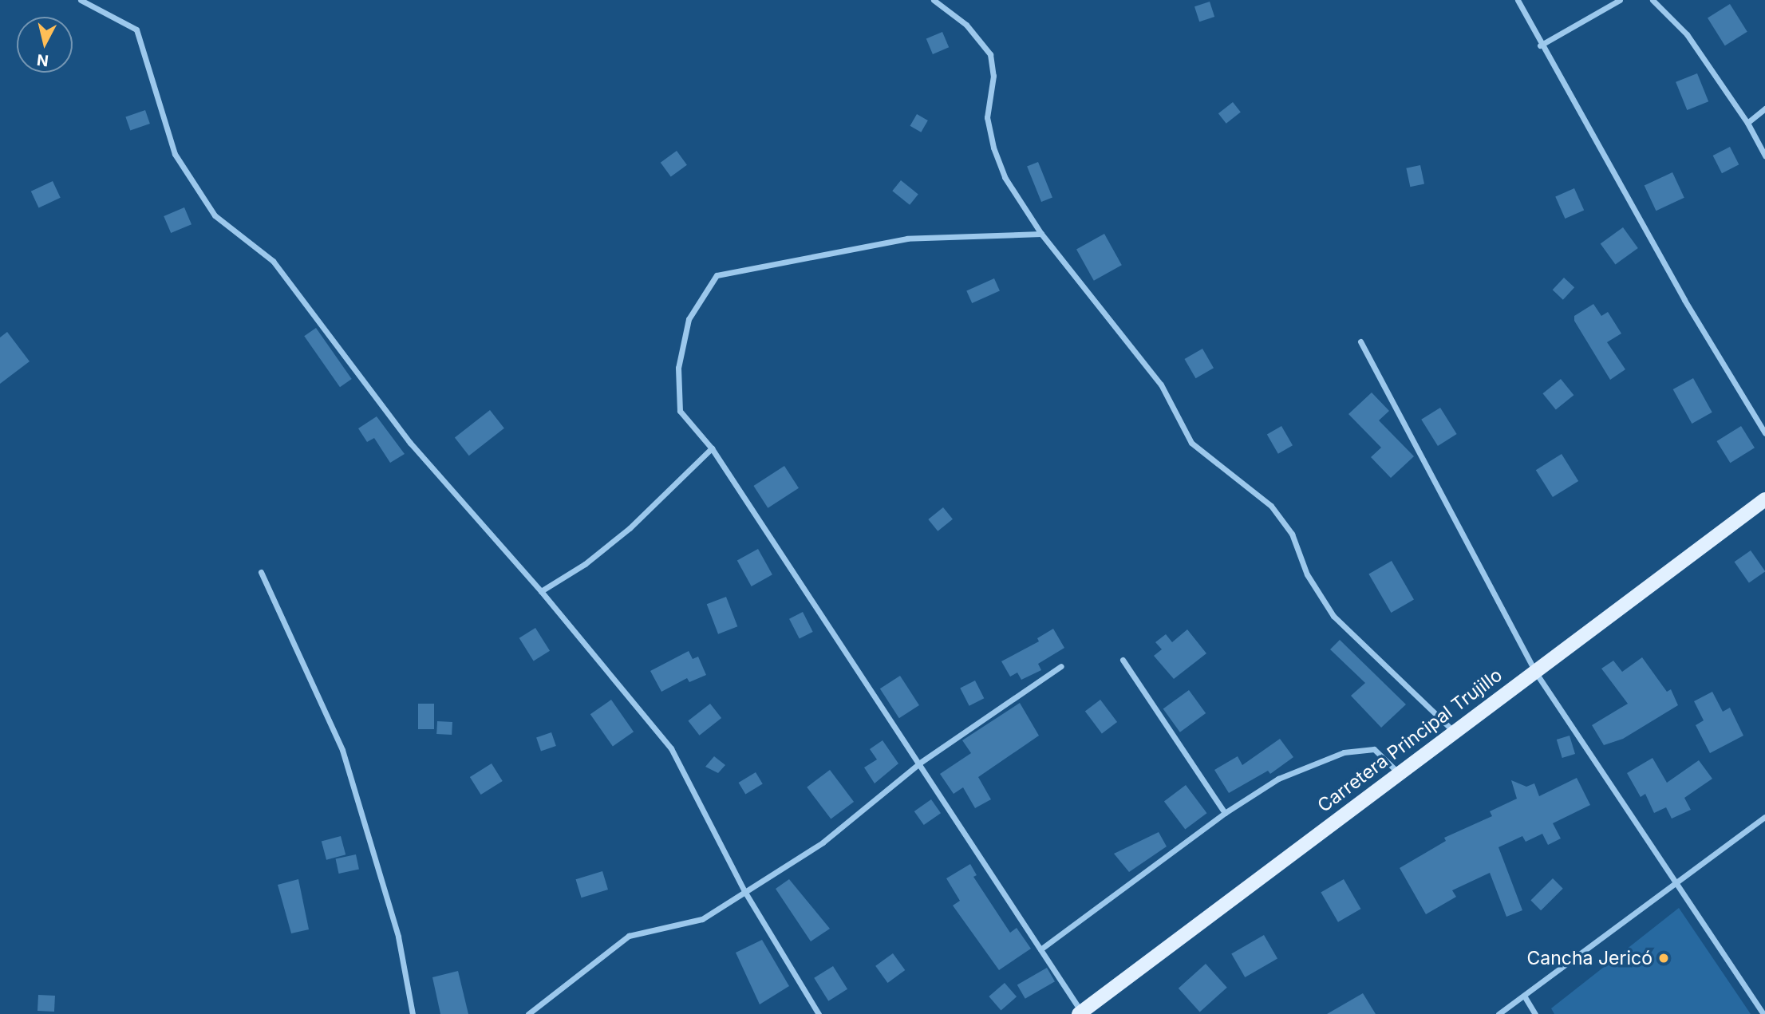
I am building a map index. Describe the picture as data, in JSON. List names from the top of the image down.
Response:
{
  "streets": {
    "main road": ["Carretera Principal Trujillo"]
  },
  "places": ["Cancha Jericó"],
  "north": "bottom"
}
